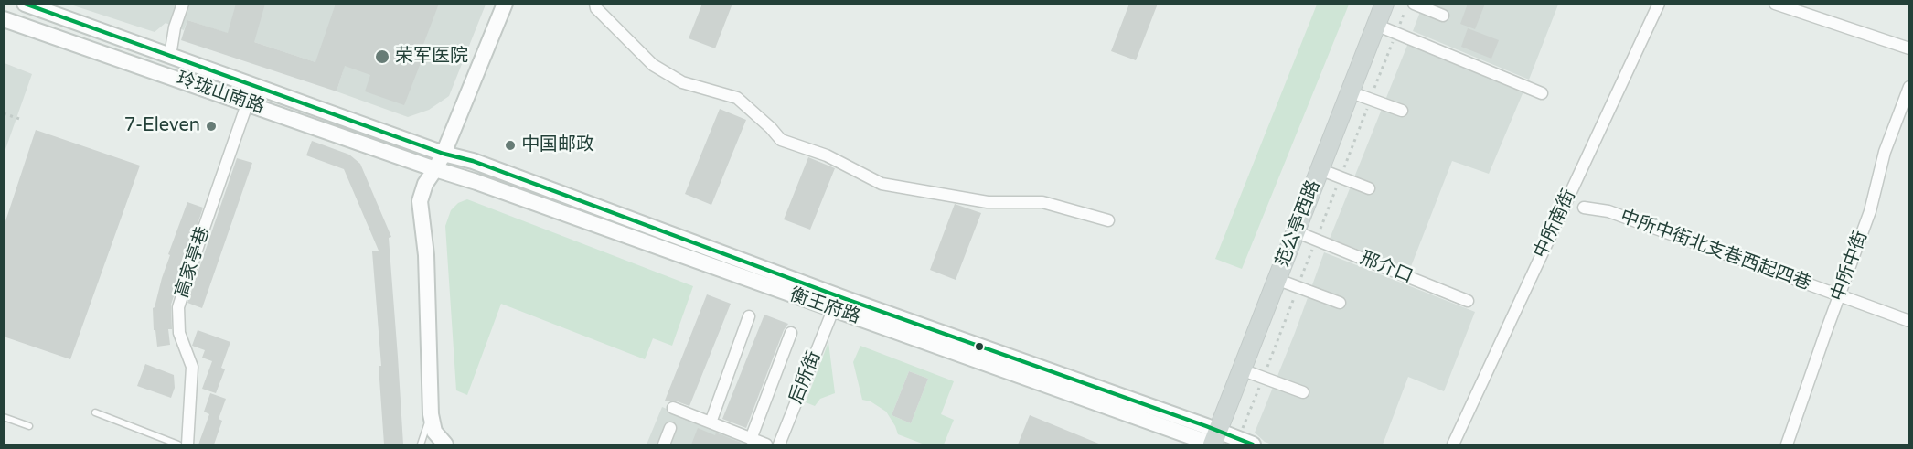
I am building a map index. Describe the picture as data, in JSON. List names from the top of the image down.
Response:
{
  "streets": {
    "main road": ["玲珑山南路", "范公亭西路", "衡王府路"],
    "street": [
      "中所南街",
      "中所中街北支巷西起四巷",
      "高家亭巷",
      "中所中街",
      "邢介口",
      "后所街"
    ]
  },
  "crossings": [
    ["玲珑山南路", "高家亭巷"],
    ["玲珑山南路", "衡王府路"],
    ["范公亭西路", "邢介口"],
    ["范公亭西路", "衡王府路"],
    ["中所中街北支巷西起四巷", "中所中街"],
    ["衡王府路", "后所街"]
  ],
  "places": ["荣军医院", "7-Eleven", "中国邮政"]
}
